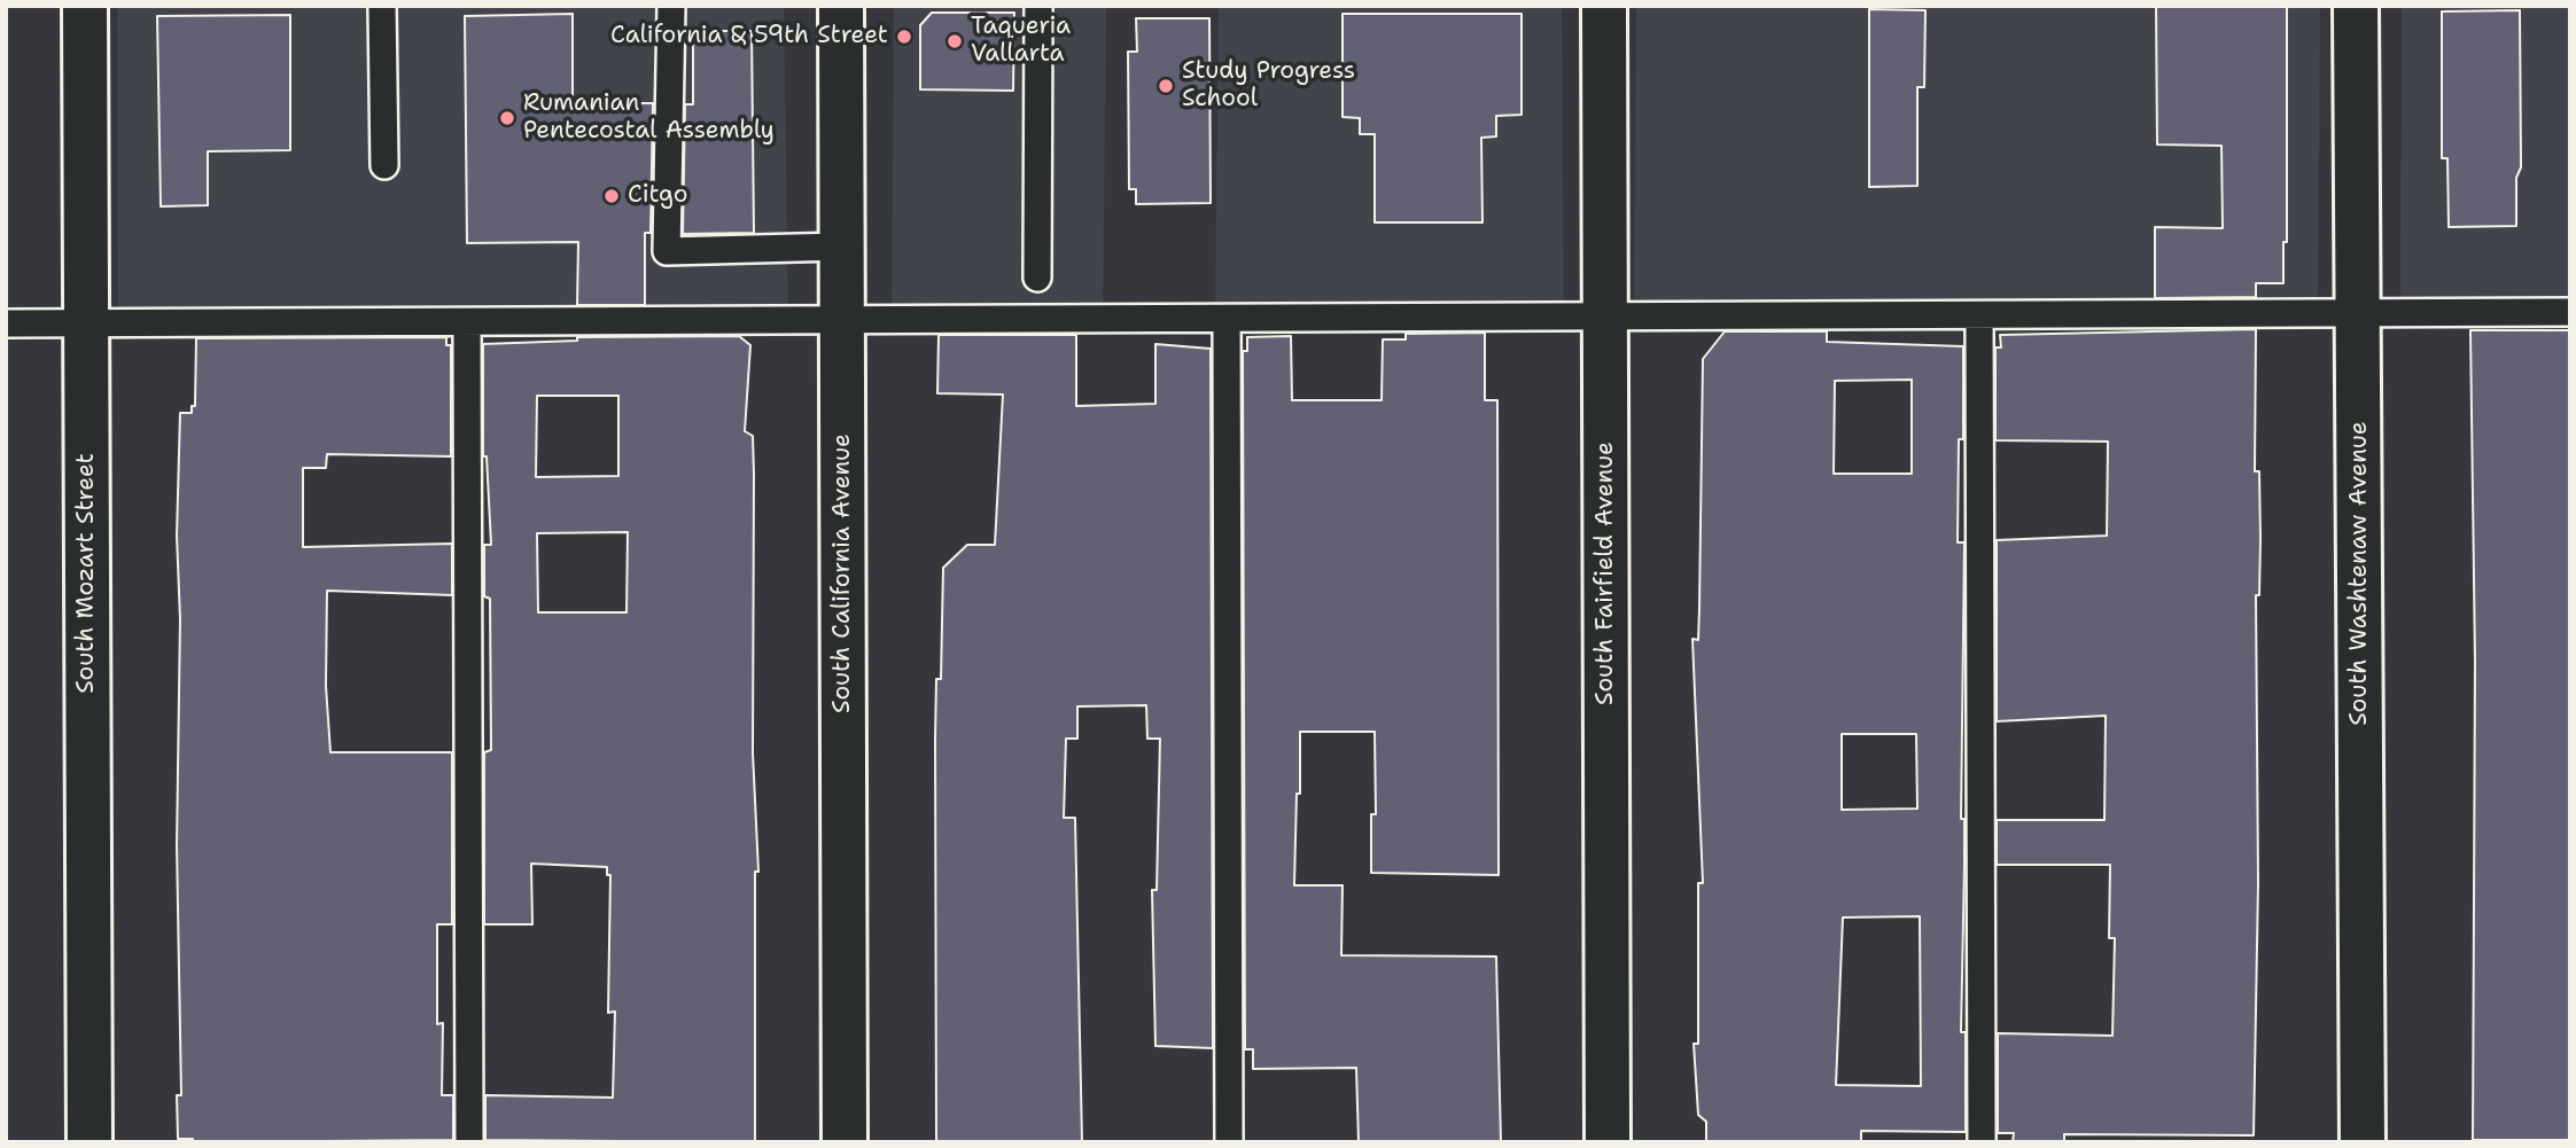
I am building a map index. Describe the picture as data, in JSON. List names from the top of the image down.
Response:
{
  "streets": {
    "street": [
      "South Mozart Street",
      "South California Avenue",
      "South Fairfield Avenue",
      "South Washtenaw Avenue"
    ]
  },
  "places": [
    "California & 59th Street",
    "Taqueria Vallarta",
    "Study Progress School",
    "Rumanian Pentecostal Assembly",
    "Citgo"
  ]
}
